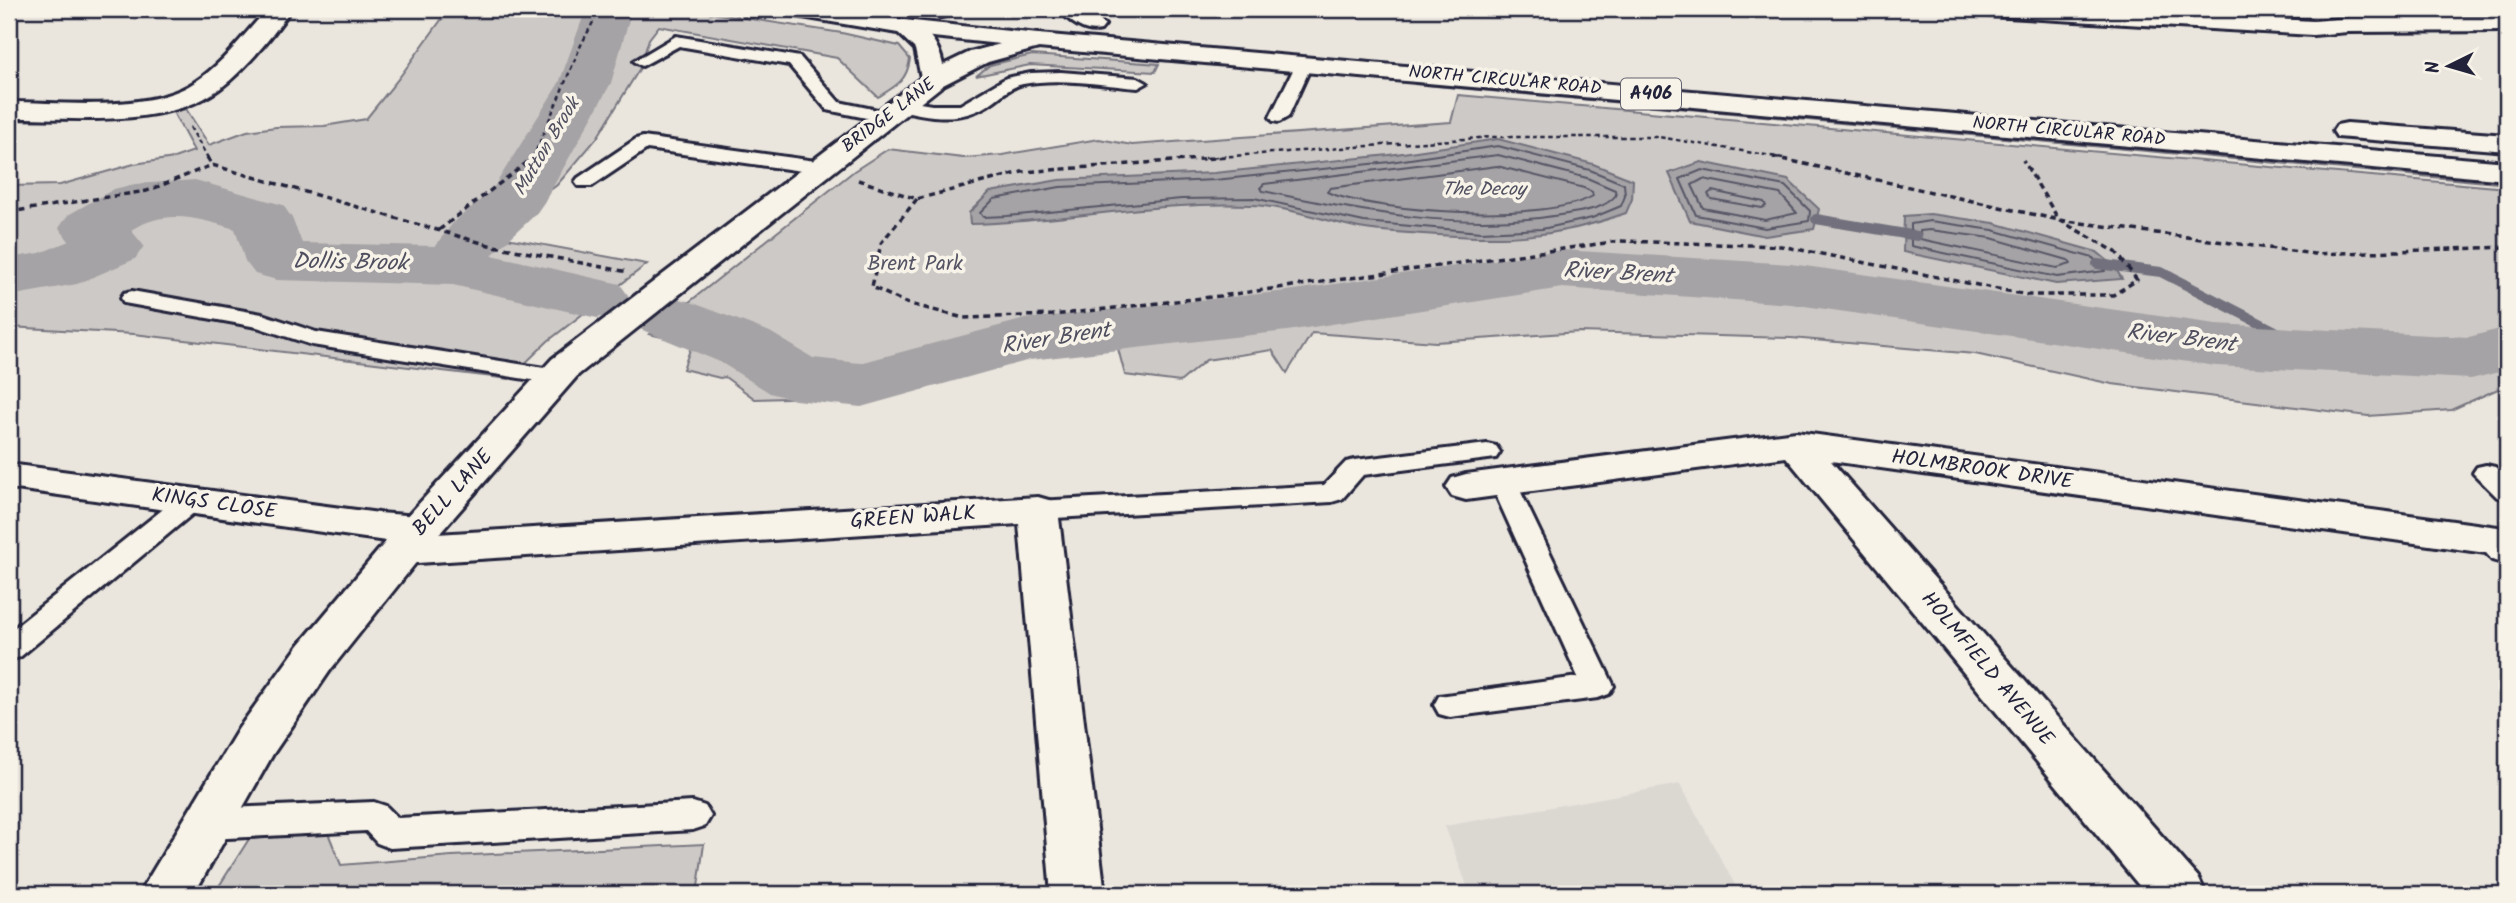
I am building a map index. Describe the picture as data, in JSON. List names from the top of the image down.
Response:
{
  "streets": {
    "main road": [
      "NORTH CIRCULAR ROAD",
      "A406",
      "BRIDGE LANE",
      "HOLMBROOK DRIVE",
      "BELL LANE",
      "KINGS CLOSE",
      "GREEN WALK",
      "HOLMFIELD AVENUE"
    ]
  },
  "crossings": [
    ["NORTH CIRCULAR ROAD", "BRIDGE LANE"],
    ["BRIDGE LANE", "BELL LANE"],
    ["HOLMBROOK DRIVE", "HOLMFIELD AVENUE"],
    ["BELL LANE", "KINGS CLOSE"],
    ["BELL LANE", "GREEN WALK"],
    ["KINGS CLOSE", "GREEN WALK"]
  ],
  "water": [
    "Mutton Brook",
    "The Decoy",
    "Dollis Brook",
    "River Brent"
  ],
  "parks": ["Brent Park"],
  "north": "left"
}
